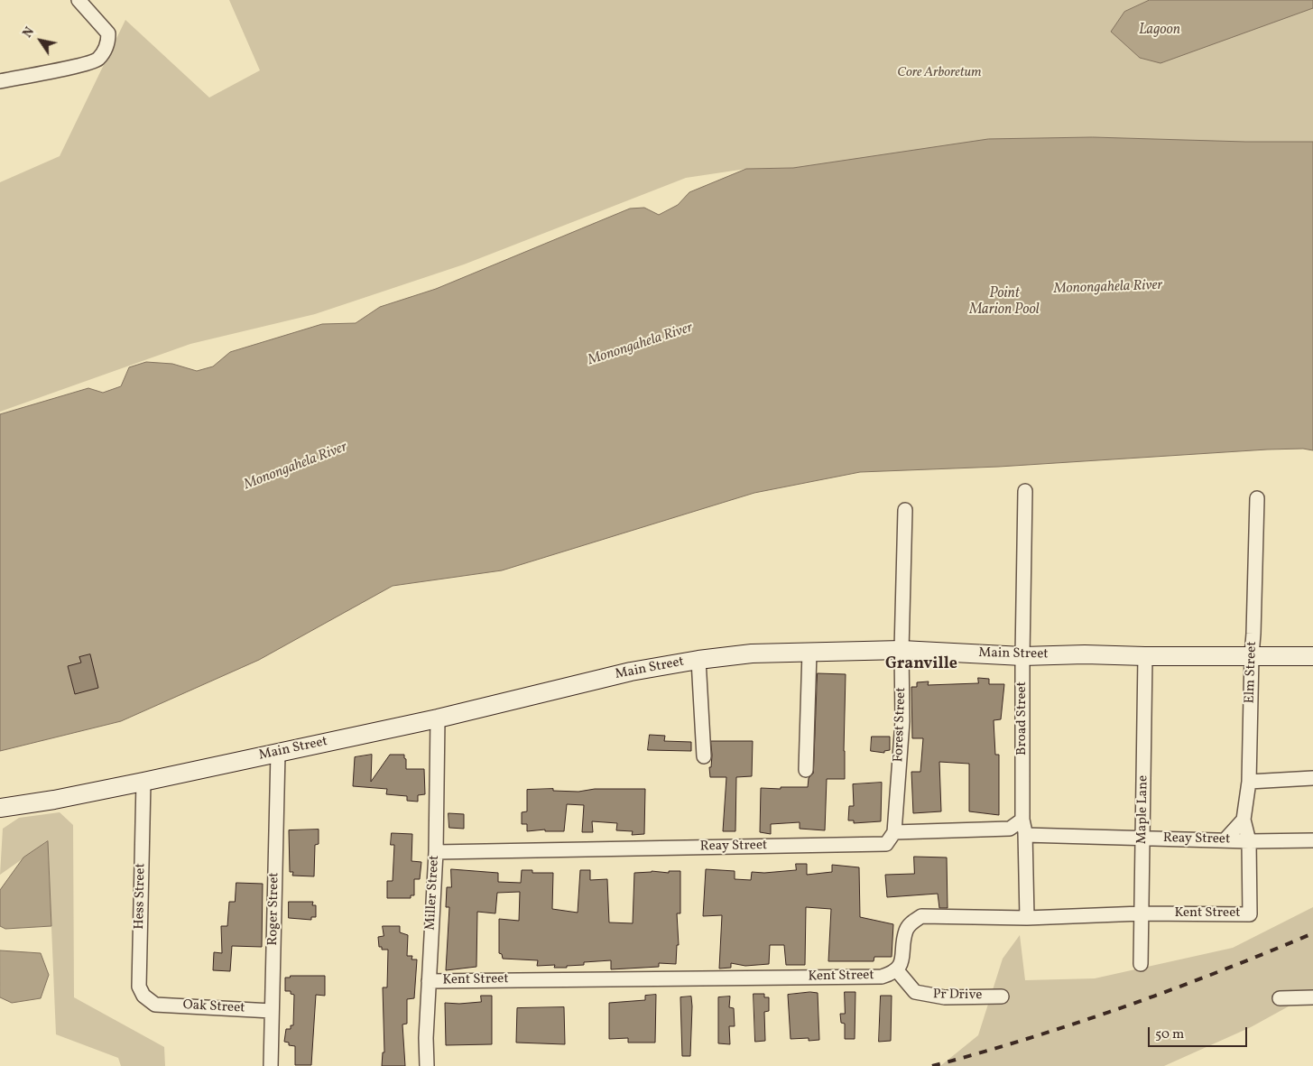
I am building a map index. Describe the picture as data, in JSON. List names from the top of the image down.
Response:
{
  "streets": {
    "main road": ["Main Street"],
    "street": [
      "Elm Street",
      "Broad Street",
      "Forest Street",
      "Maple Lane",
      "Reay Street",
      "Miller Street",
      "Hess Street",
      "Roger Street",
      "Kent Street",
      "Pr Drive",
      "Oak Street"
    ]
  },
  "crossings": [
    ["Main Street", "Elm Street"],
    ["Main Street", "Broad Street"],
    ["Main Street", "Forest Street"],
    ["Main Street", "Maple Lane"],
    ["Main Street", "Miller Street"],
    ["Main Street", "Hess Street"],
    ["Main Street", "Roger Street"],
    ["Broad Street", "Reay Street"],
    ["Broad Street", "Kent Street"],
    ["Forest Street", "Reay Street"],
    ["Maple Lane", "Reay Street"],
    ["Maple Lane", "Kent Street"],
    ["Reay Street", "Miller Street"],
    ["Reay Street", "Kent Street"],
    ["Miller Street", "Kent Street"],
    ["Hess Street", "Oak Street"],
    ["Roger Street", "Oak Street"],
    ["Kent Street", "Pr Drive"]
  ],
  "districts": ["Granville"],
  "water": ["Lagoon", "Monongahela River", "Point Marion Pool"],
  "parks": ["Core Arboretum"],
  "scale_bar": "50 m",
  "north": "top left"
}
